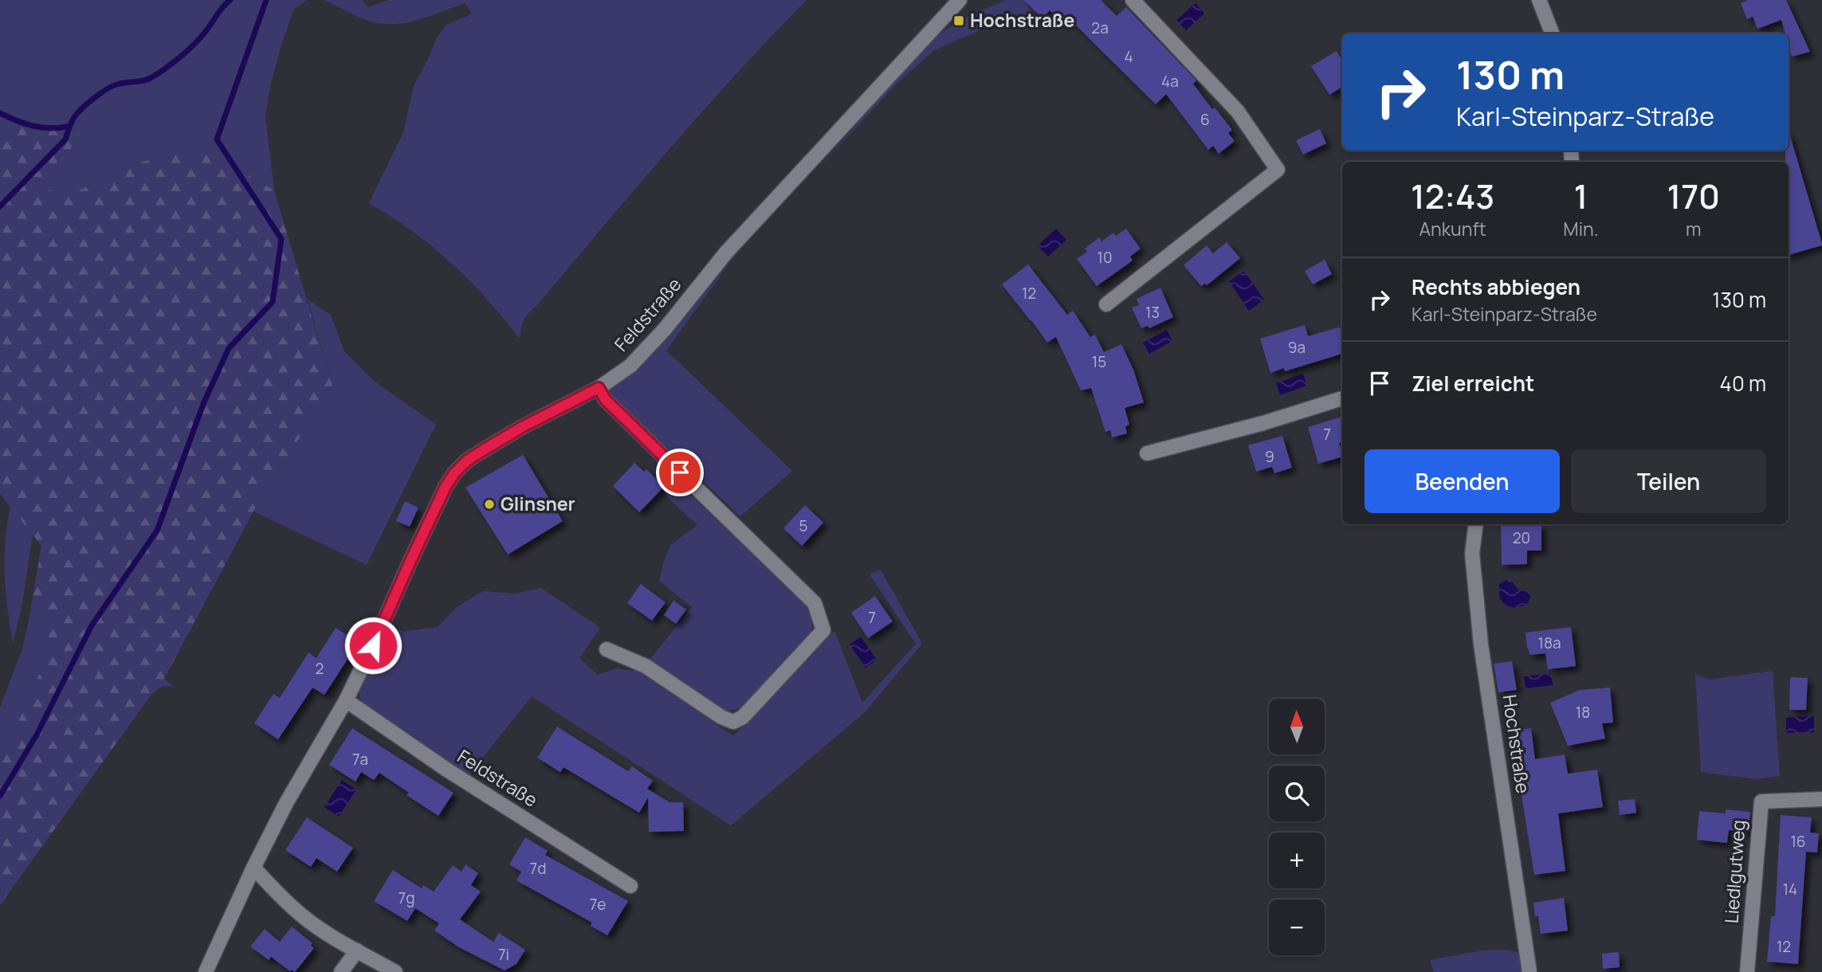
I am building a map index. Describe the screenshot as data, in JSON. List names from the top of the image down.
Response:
{
  "streets": {
    "street": ["Feldstraße", "Hochstraße", "Liedlgutweg"]
  },
  "places": {
    "transit": ["Hochstraße"],
    "other": ["Glinsner"]
  },
  "house_numbers": [
    "2a",
    "4",
    "4a",
    "6",
    "10",
    "12",
    "13",
    "9a",
    "15",
    "7",
    "9",
    "5",
    "20",
    "7",
    "18a",
    "2",
    "18",
    "7a",
    "16",
    "7d",
    "14",
    "7g",
    "7e",
    "12",
    "7i"
  ],
  "north": "top",
  "page": {
    "turn": ["130 m", "Karl-Steinparz-Straße"],
    "eta": [
      "12:43",
      "Ankunft",
      "1",
      "Min.",
      "170",
      "m"
    ],
    "list": [
      {
        "name": "Rechts abbiegen",
        "note": "Karl-Steinparz-Straße",
        "value": "130 m"
      },
      {
        "name": "Ziel erreicht",
        "value": "40 m"
      }
    ],
    "buttons": ["Beenden", "Teilen"],
    "map_buttons": ["+", "−"]
  }
}
